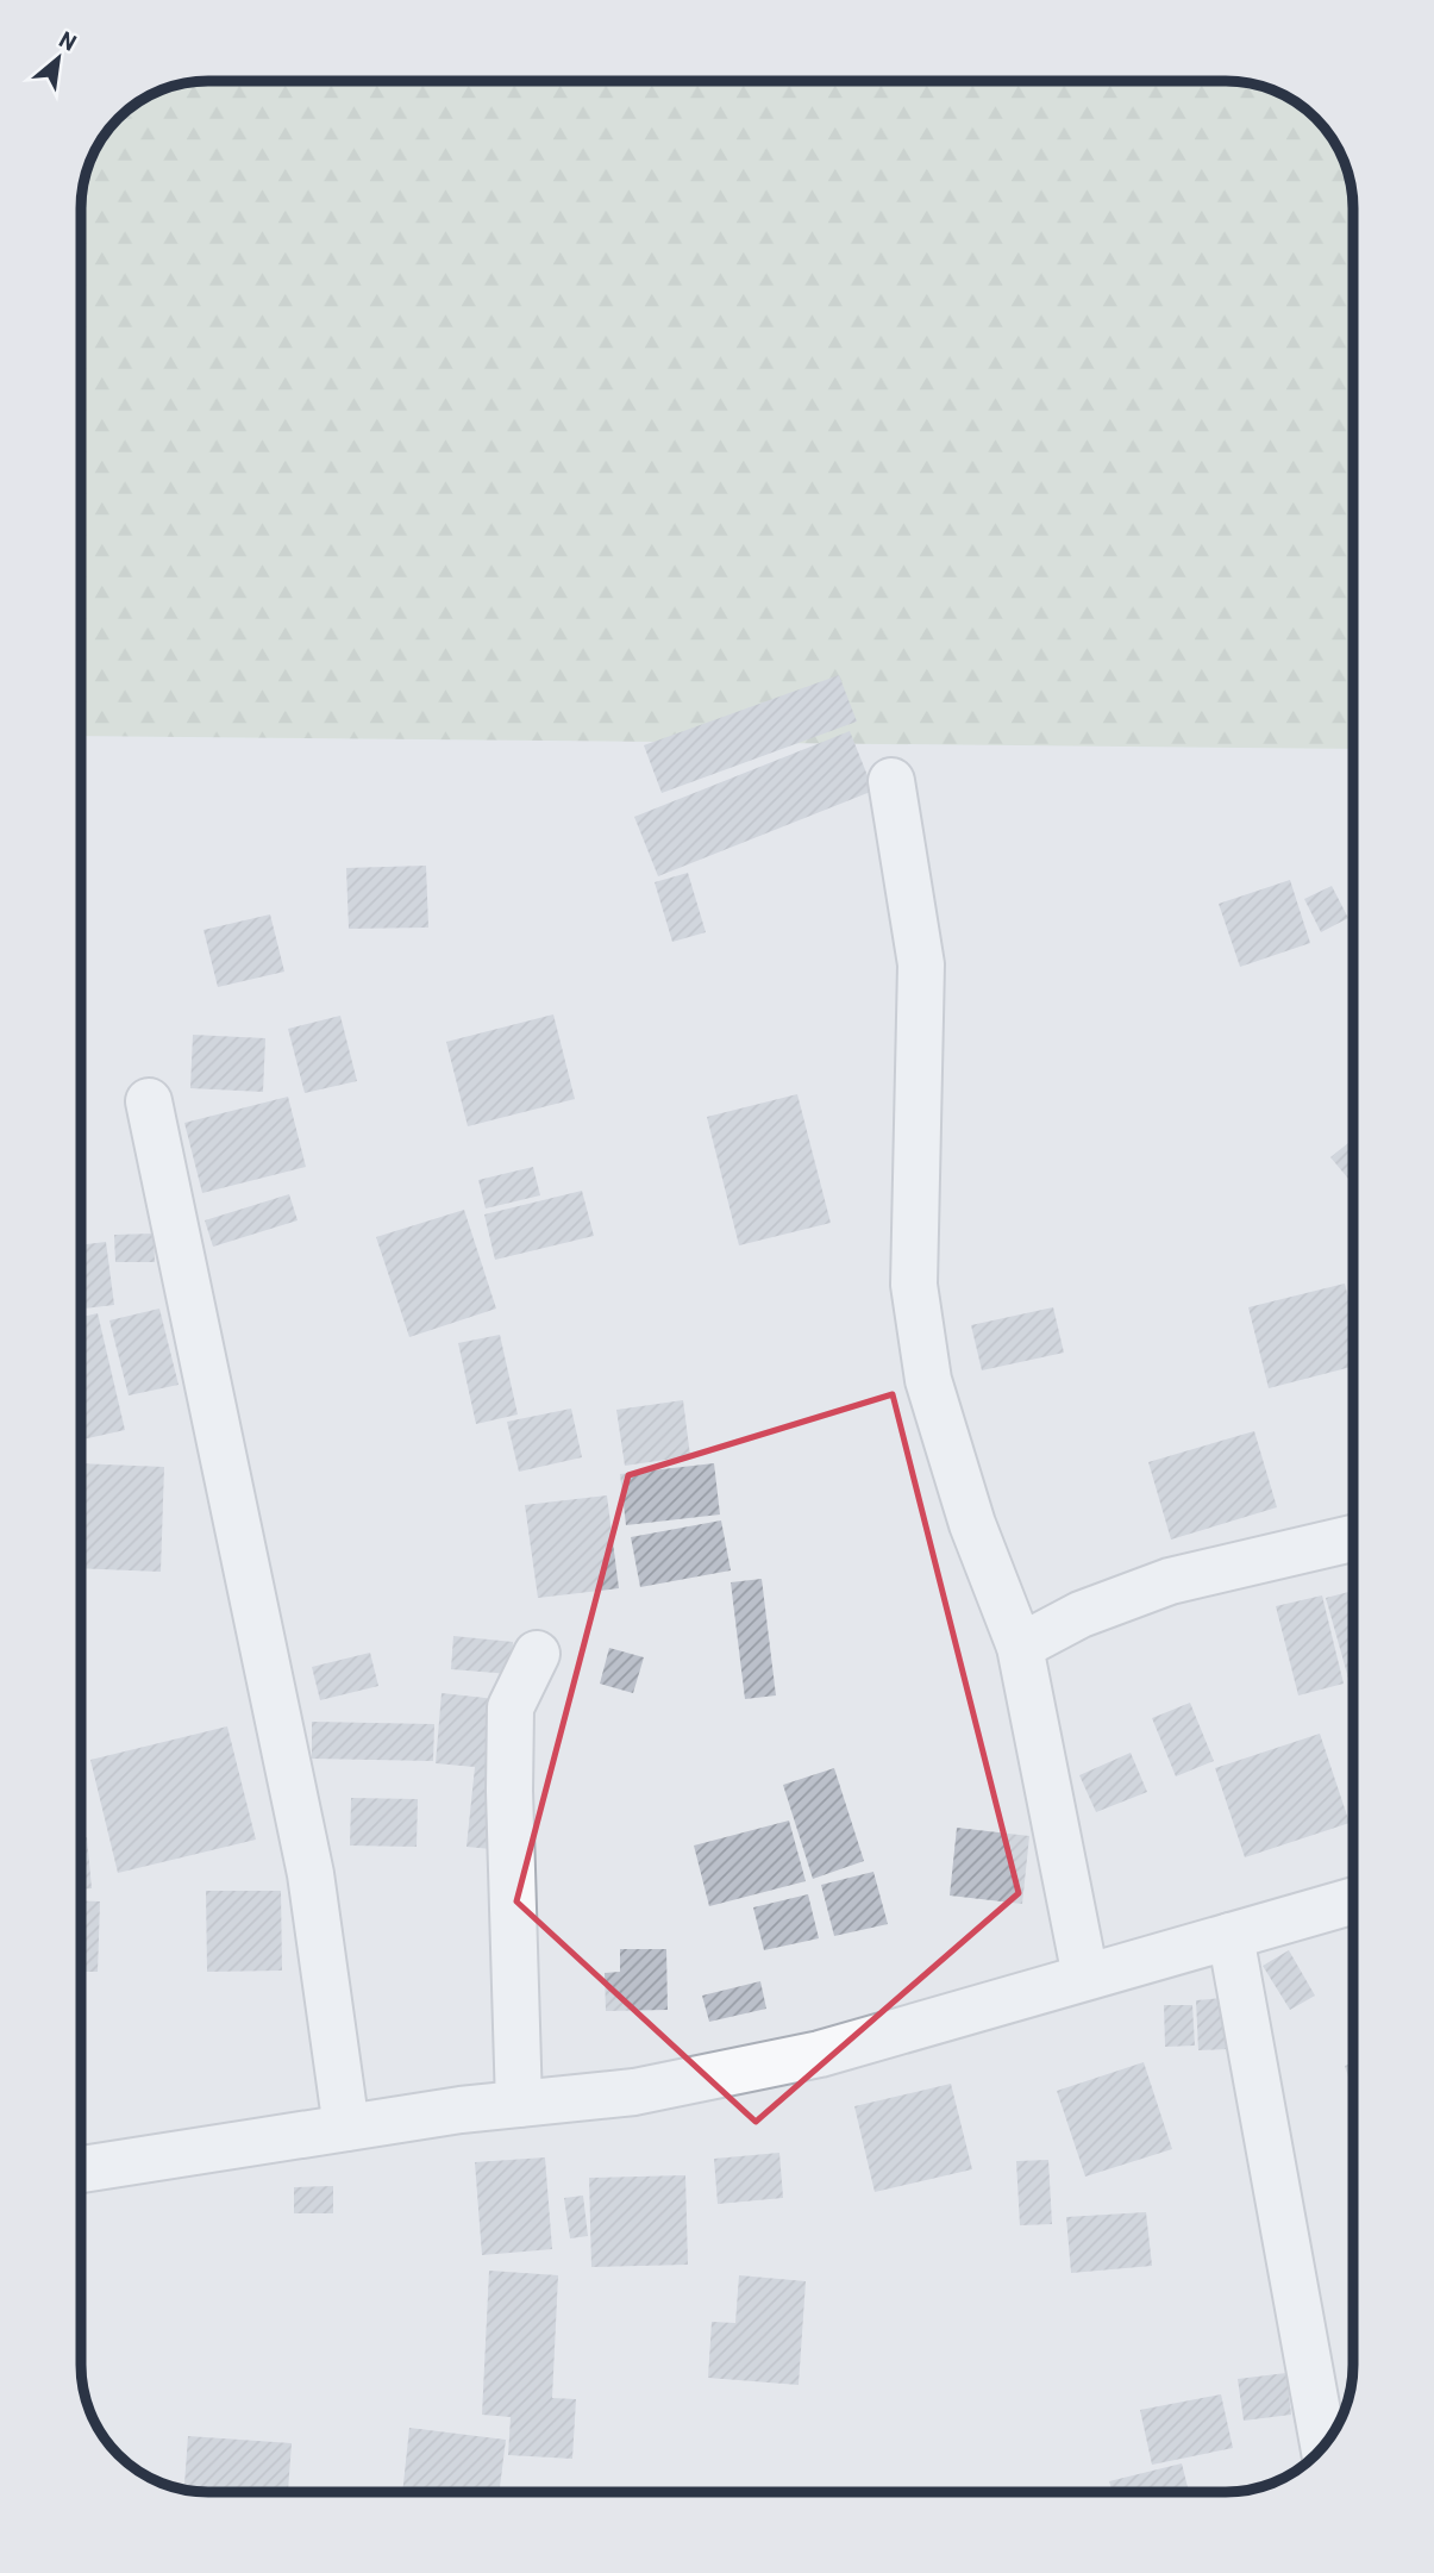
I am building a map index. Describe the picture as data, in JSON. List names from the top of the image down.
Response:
{
  "north": "top right"
}
